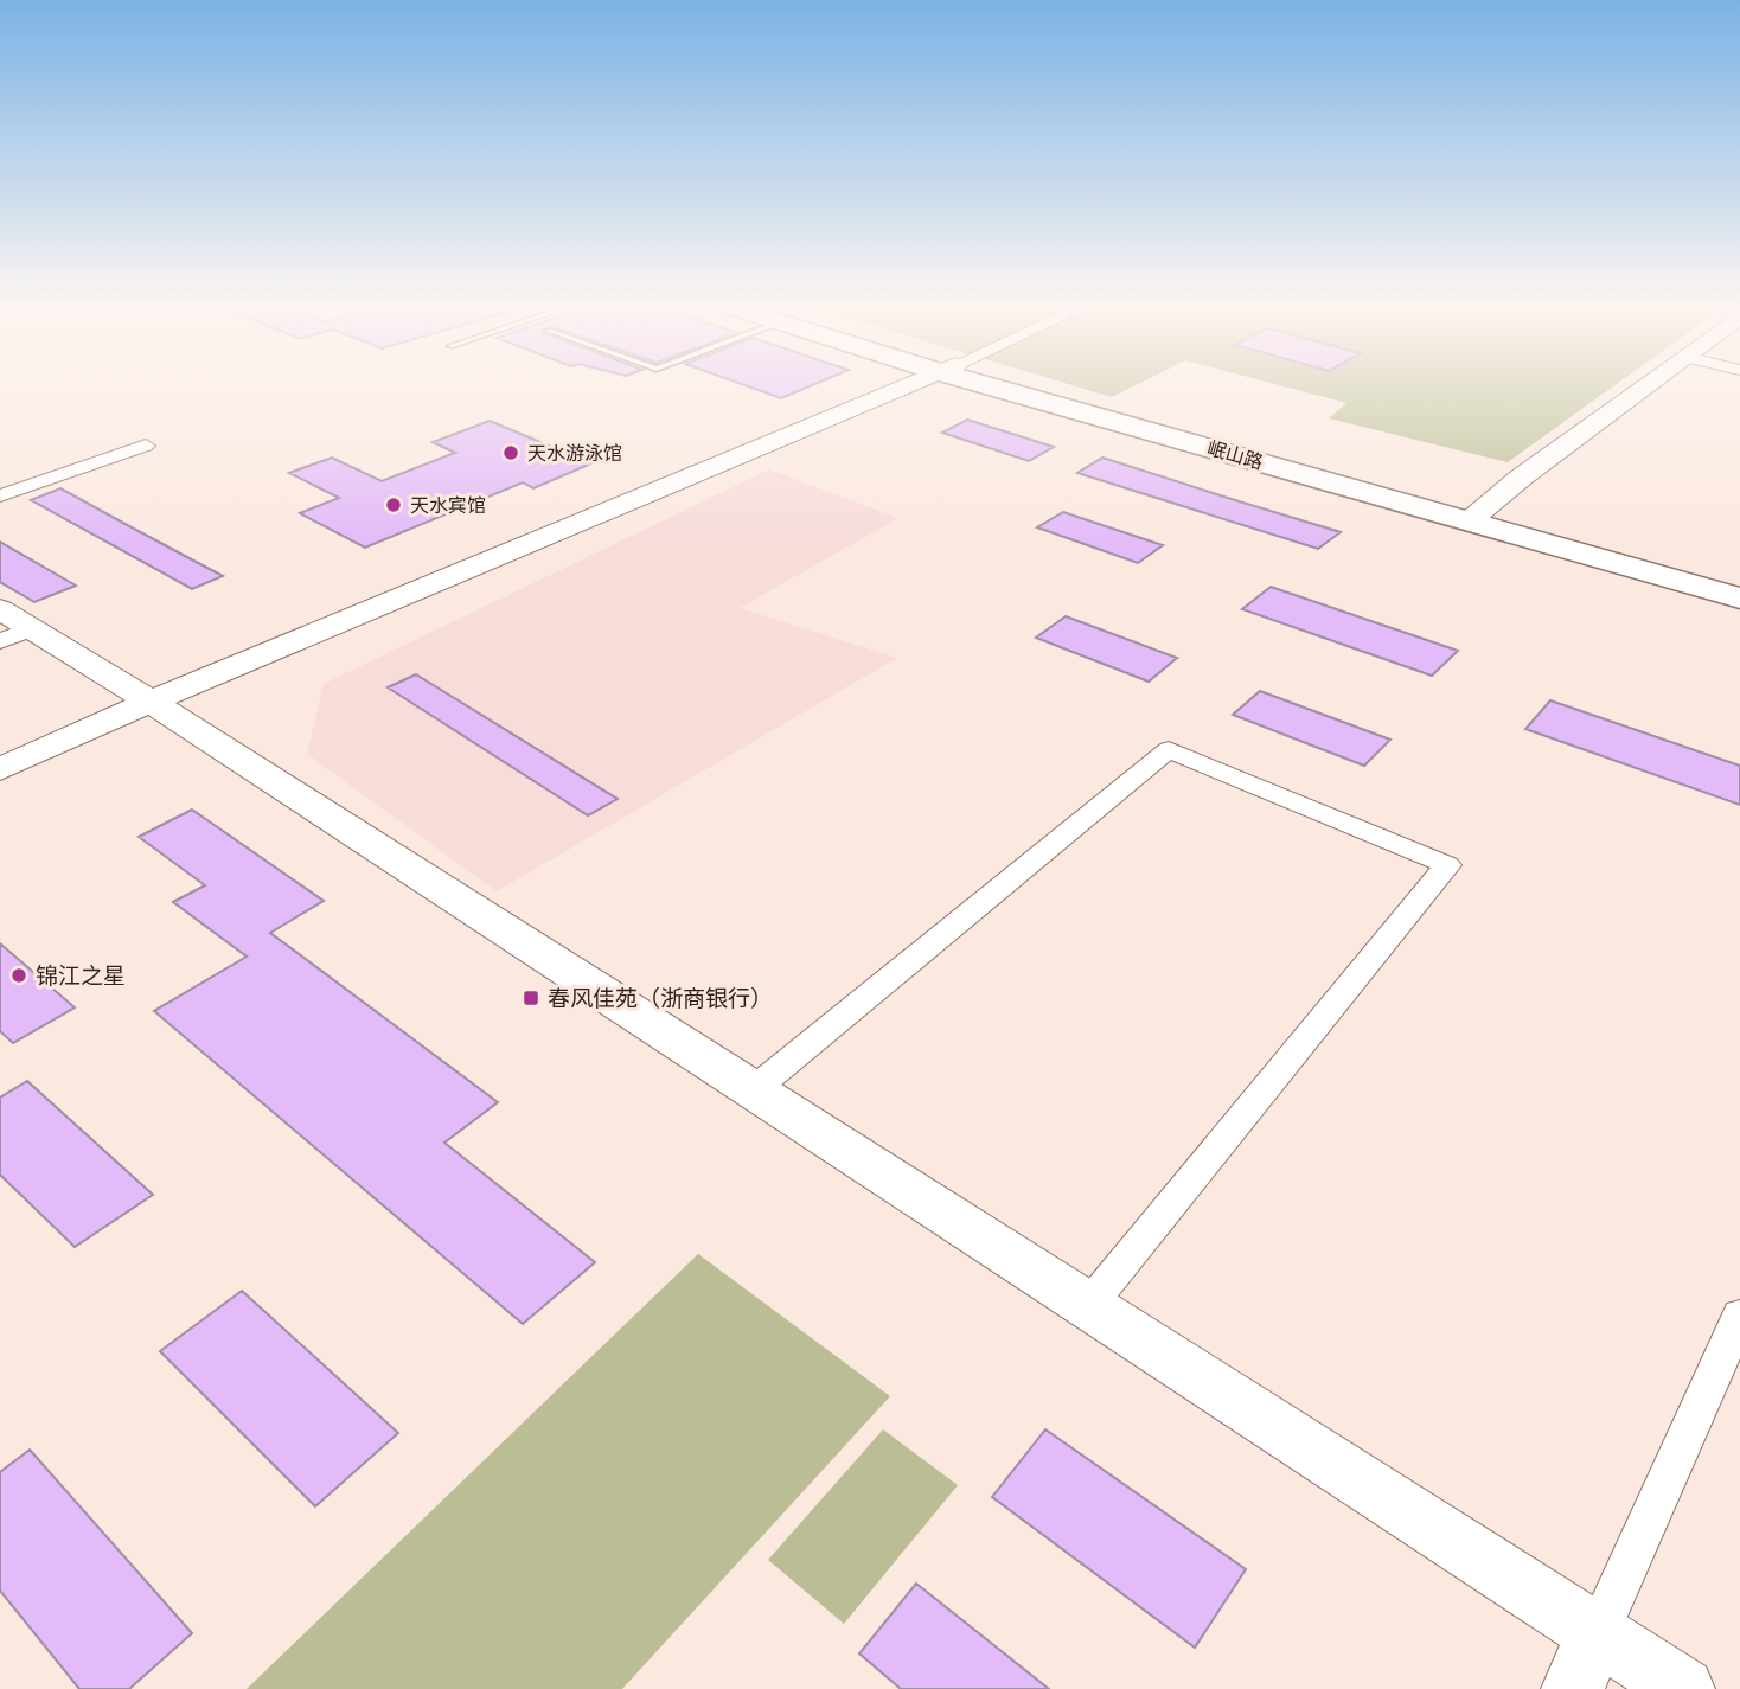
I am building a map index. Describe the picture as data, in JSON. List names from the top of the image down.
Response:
{
  "streets": {
    "main road": ["岷山路"]
  },
  "places": {
    "other": ["天水游泳馆", "天水宾馆", "锦江之星"],
    "transit": ["春风佳苑（浙商银行）"]
  }
}
